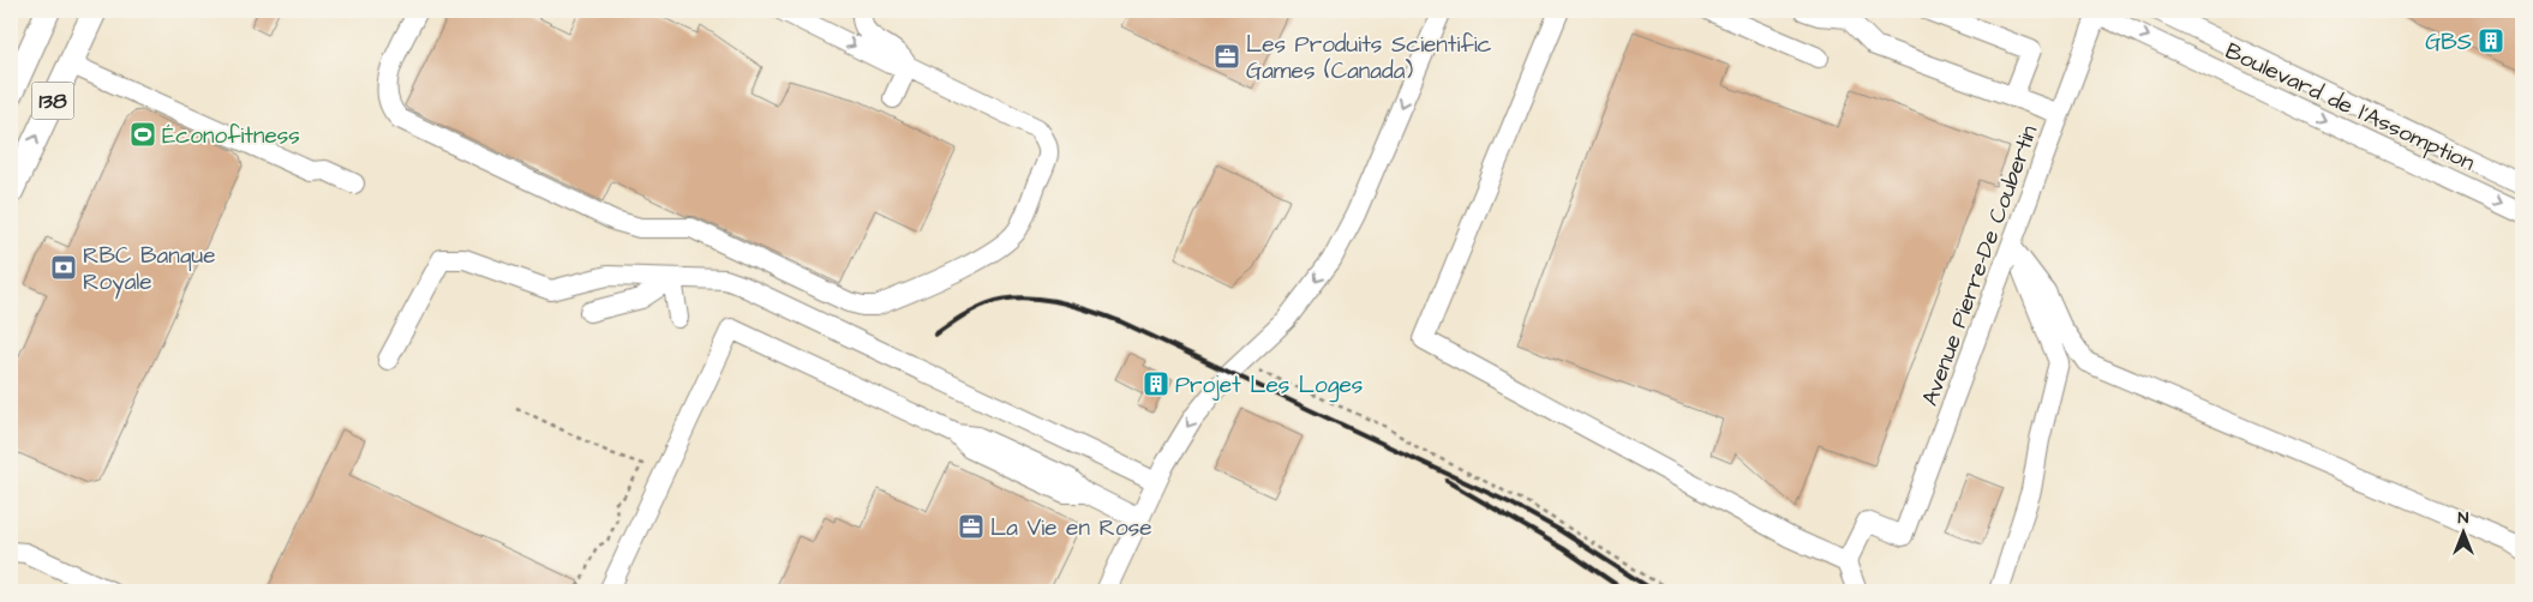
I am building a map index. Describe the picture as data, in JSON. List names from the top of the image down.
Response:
{
  "streets": {
    "main road": ["138"],
    "street": ["Boulevard de l'Assomption", "Avenue Pierre-De Coubertin"]
  },
  "crossings": [
    ["Boulevard de l'Assomption", "Avenue Pierre-De Coubertin"]
  ],
  "places": {
    "building": ["GBS", "Projet Les Loges"],
    "office": ["Les Produits Scientific Games (Canada)", "La Vie en Rose"],
    "sports": ["Éconofitness"],
    "bank": ["RBC Banque Royale"]
  },
  "north": "top"
}
